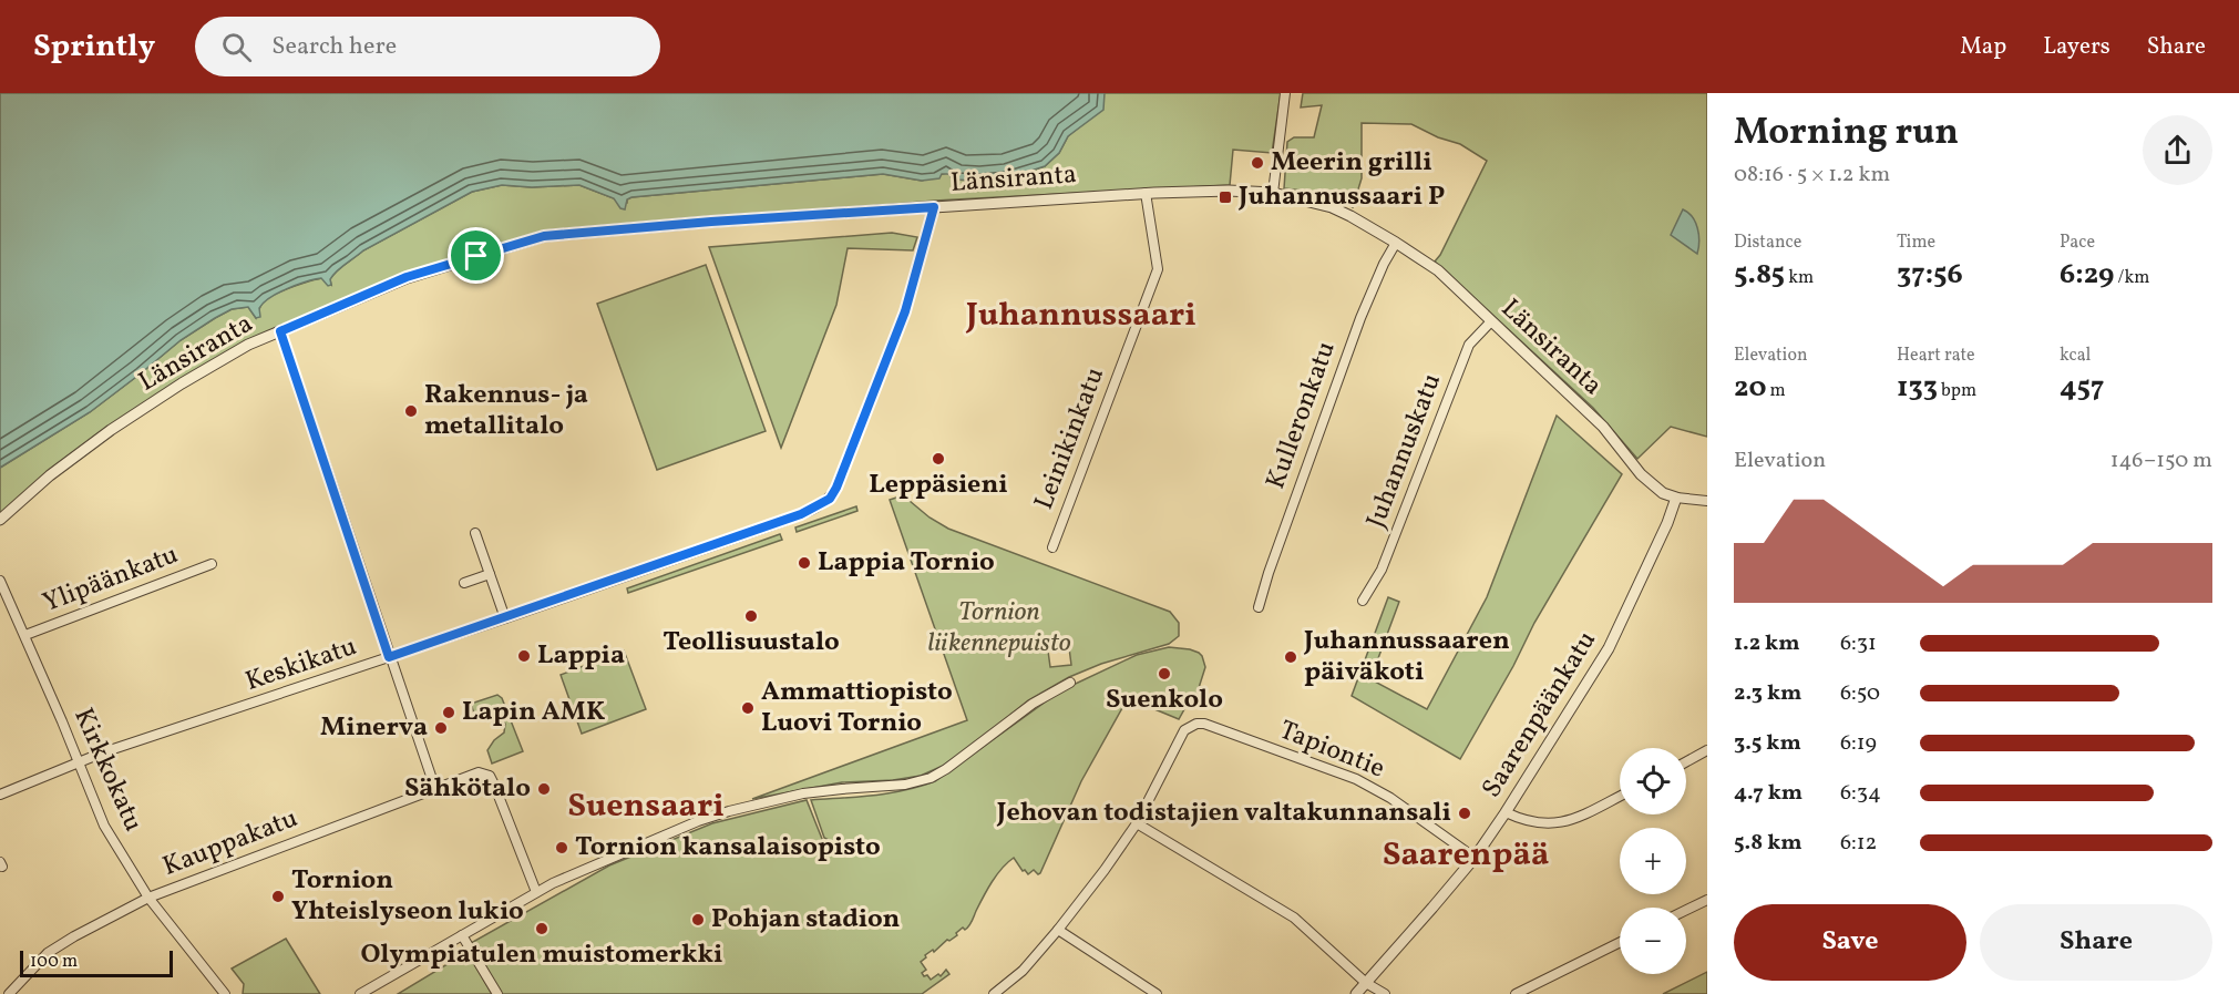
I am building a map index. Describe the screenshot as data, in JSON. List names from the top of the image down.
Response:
{
  "streets": {
    "street": [
      "Länsiranta",
      "Kulleronkatu",
      "Leinikinkatu",
      "Juhannuskatu",
      "Ylipäänkatu",
      "Keskikatu",
      "Saarenpäänkatu",
      "Tapiontie",
      "Kirkkokatu",
      "Kauppakatu"
    ]
  },
  "crossings": [
    ["Länsiranta", "Kulleronkatu"],
    ["Länsiranta", "Leinikinkatu"],
    ["Länsiranta", "Juhannuskatu"],
    ["Länsiranta", "Keskikatu"],
    ["Länsiranta", "Saarenpäänkatu"],
    ["Ylipäänkatu", "Kirkkokatu"],
    ["Keskikatu", "Kirkkokatu"],
    ["Saarenpäänkatu", "Tapiontie"],
    ["Kirkkokatu", "Kauppakatu"]
  ],
  "districts": ["Juhannussaari", "Suensaari", "Saarenpää"],
  "parks": ["Tornion liikennepuisto"],
  "places": {
    "other": [
      "Meerin grilli",
      "Rakennus- ja metallitalo",
      "Leppäsieni",
      "Lappia Tornio",
      "Teollisuustalo",
      "Lappia",
      "Juhannussaaren päiväkoti",
      "Suenkolo",
      "Ammattiopisto Luovi Tornio",
      "Lapin AMK",
      "Minerva",
      "Sähkötalo",
      "Jehovan todistajien valtakunnansali",
      "Tornion kansalaisopisto",
      "Tornion Yhteislyseon lukio",
      "Pohjan stadion",
      "Olympiatulen muistomerkki"
    ],
    "transit": ["Juhannussaari P"]
  },
  "scale_bar": "100 m",
  "page": {
    "header": "Sprintly",
    "search": "Search here",
    "nav": ["Map", "Layers", "Share"],
    "heading": ["Morning run", "08:16 · 5 × 1.2 km"],
    "stats": [
      ["Distance", "5.85 km"],
      ["Time", "37:56"],
      ["Pace", "6:29 /km"],
      ["Elevation", "20 m"],
      ["Heart rate", "133 bpm"],
      ["kcal", "457"]
    ],
    "chart": ["Elevation", "146–150 m"],
    "list": [
      {
        "name": "1.2 km",
        "note": "6:31"
      },
      {
        "name": "2.3 km",
        "note": "6:50"
      },
      {
        "name": "3.5 km",
        "note": "6:19"
      },
      {
        "name": "4.7 km",
        "note": "6:34"
      },
      {
        "name": "5.8 km",
        "note": "6:12"
      }
    ],
    "map_buttons": ["+", "−"],
    "buttons": ["Save", "Share"],
    "scale": "100 m"
  }
}
